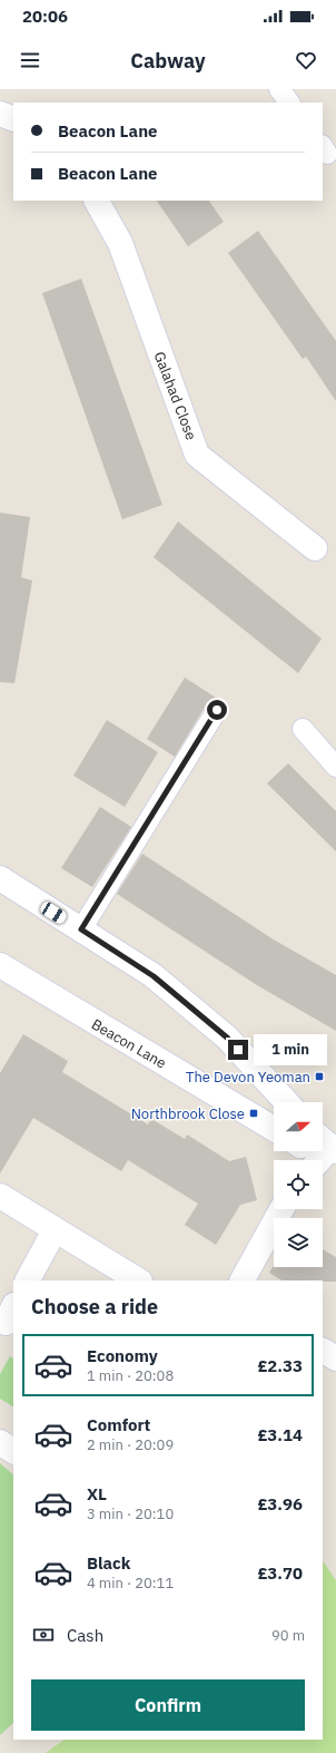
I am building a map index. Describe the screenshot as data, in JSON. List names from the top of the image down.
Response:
{
  "streets": {
    "street": ["Galahad Close", "Beacon Lane"]
  },
  "places": {
    "transit": ["The Devon Yeoman", "Northbrook Close"]
  },
  "north": "right",
  "page": {
    "status": "20:06",
    "header": "Cabway",
    "banner": ["Beacon Lane", "Beacon Lane"],
    "bubble": "1 min",
    "heading": "Choose a ride",
    "list": [
      {
        "name": "Economy",
        "note": "1 min · 20:08",
        "value": "£2.33"
      },
      {
        "name": "Comfort",
        "note": "2 min · 20:09",
        "value": "£3.14"
      },
      {
        "name": "XL",
        "note": "3 min · 20:10",
        "value": "£3.96"
      },
      {
        "name": "Black",
        "note": "4 min · 20:11",
        "value": "£3.70"
      }
    ],
    "pay": ["Cash", "90 m"],
    "buttons": "Confirm"
  }
}
